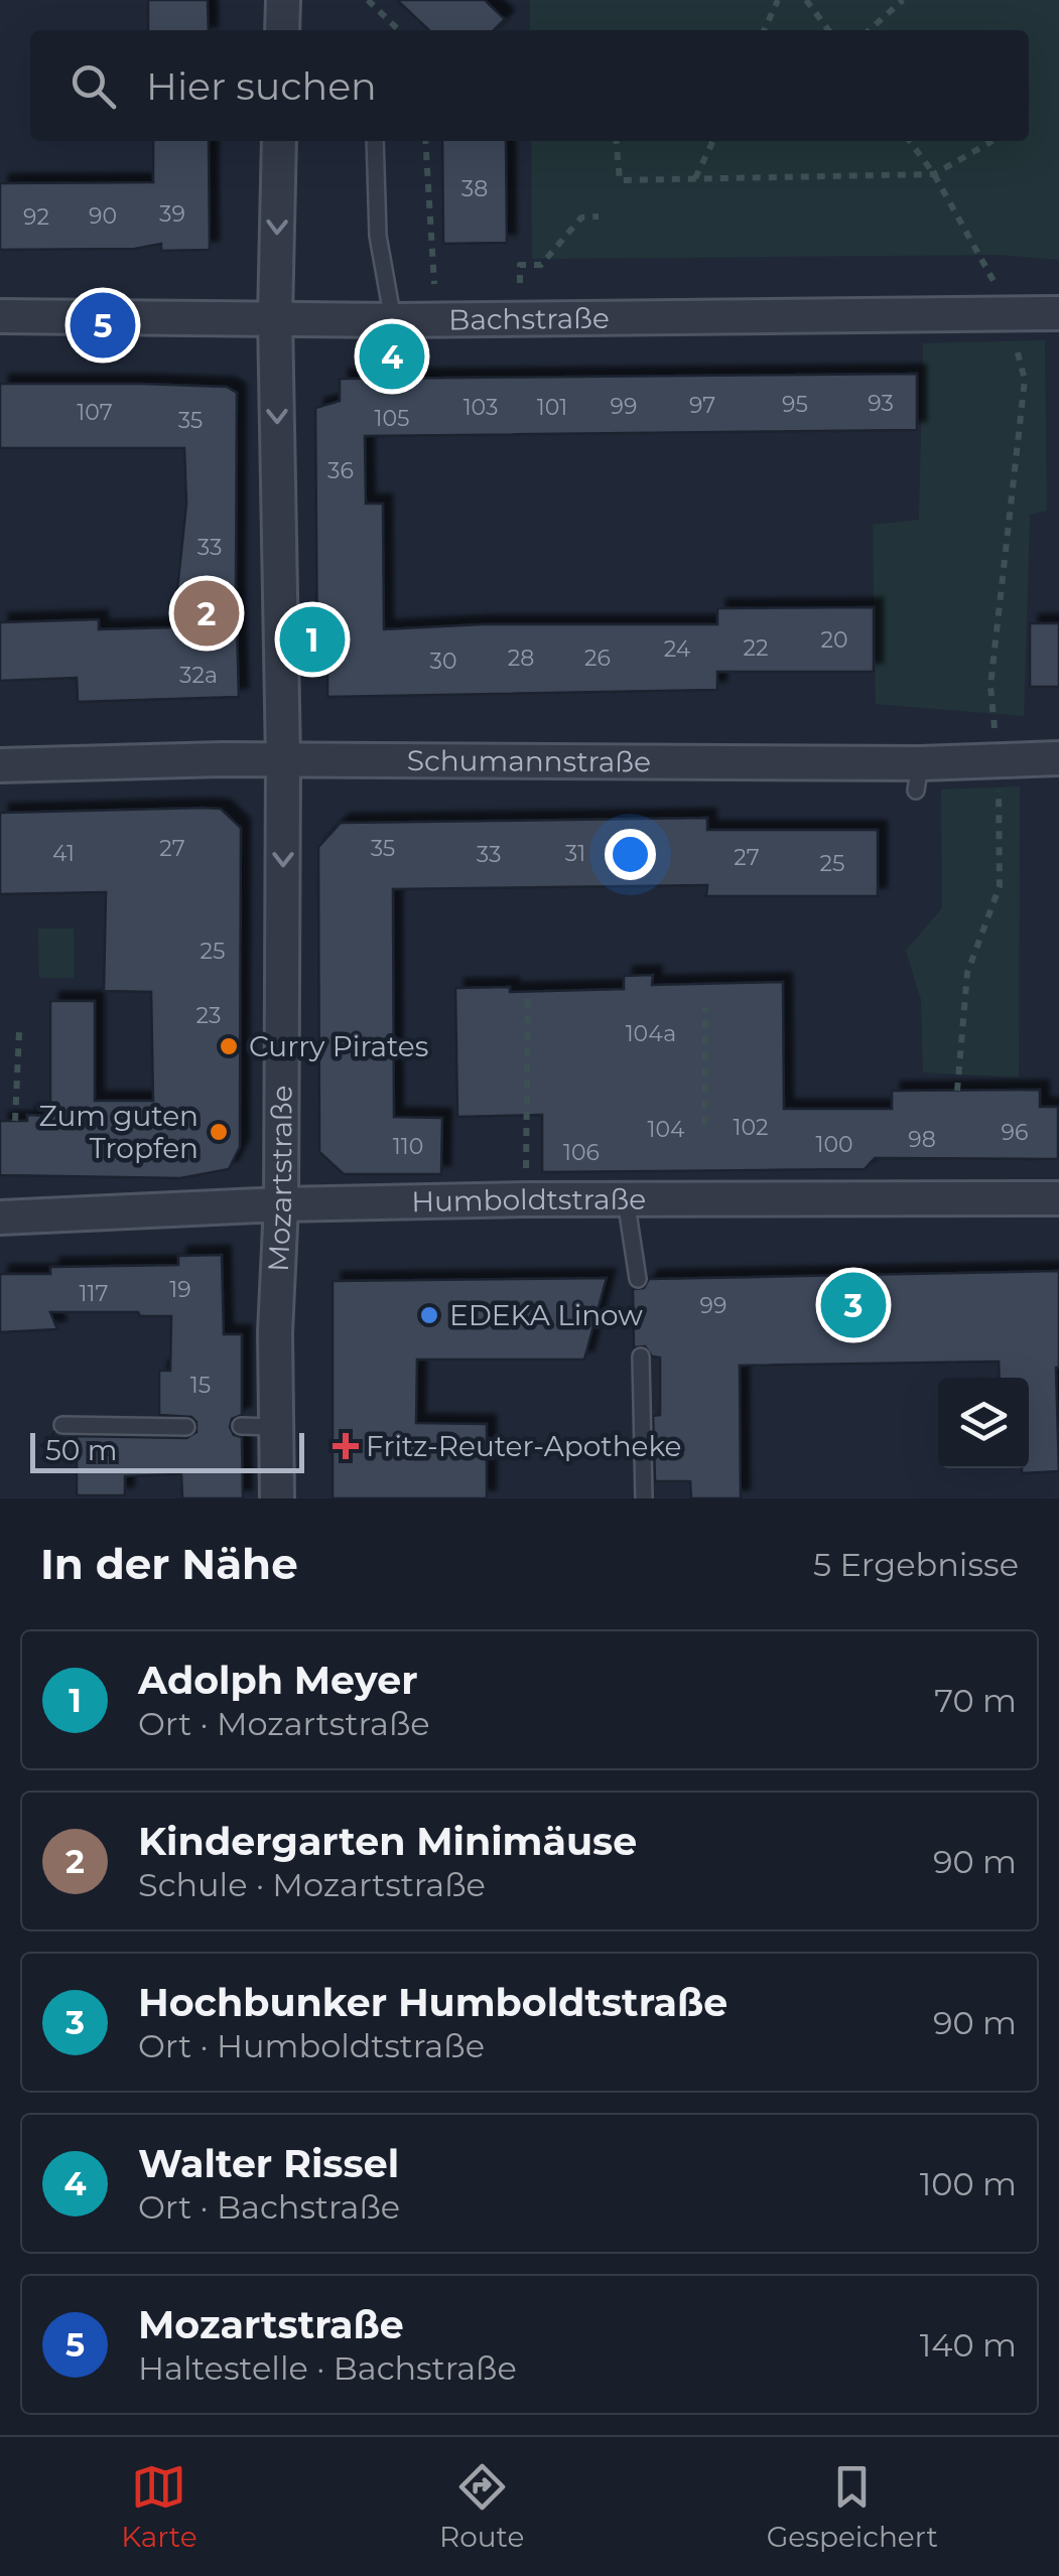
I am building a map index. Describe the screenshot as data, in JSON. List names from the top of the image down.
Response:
{
  "streets": {
    "street": [
      "Bachstraße",
      "Schumannstraße",
      "Mozartstraße",
      "Humboldtstraße"
    ]
  },
  "crossings": [
    ["Bachstraße", "Mozartstraße"],
    ["Schumannstraße", "Mozartstraße"],
    ["Mozartstraße", "Humboldtstraße"]
  ],
  "one_way": ["Mozartstraße"],
  "places": {
    "other": ["Curry Pirates", "Zum guten Tropfen", "EDEKA Linow"],
    "health": ["Fritz-Reuter-Apotheke"]
  },
  "house_numbers": [
    "38",
    "39",
    "90",
    "92",
    "93",
    "95",
    "97",
    "99",
    "103",
    "101",
    "107",
    "105",
    "35",
    "36",
    "33",
    "20",
    "22",
    "24",
    "28",
    "26",
    "30",
    "32a",
    "27",
    "35",
    "41",
    "31",
    "33",
    "27",
    "25",
    "25",
    "23",
    "104a",
    "102",
    "104",
    "96",
    "98",
    "100",
    "110",
    "106",
    "19",
    "117",
    "99",
    "15"
  ],
  "scale_bar": "50 m",
  "page": {
    "search": "Hier suchen",
    "pins": [
      "5",
      "4",
      "2",
      "1",
      "3"
    ],
    "scale": "50 m",
    "heading": ["In der Nähe", "5 Ergebnisse"],
    "list": [
      {
        "mark": "1",
        "name": "Adolph Meyer",
        "note": "Ort · Mozartstraße",
        "value": "70 m"
      },
      {
        "mark": "2",
        "name": "Kindergarten Minimäuse",
        "note": "Schule · Mozartstraße",
        "value": "90 m"
      },
      {
        "mark": "3",
        "name": "Hochbunker Humboldtstraße",
        "note": "Ort · Humboldtstraße",
        "value": "90 m"
      },
      {
        "mark": "4",
        "name": "Walter Rissel",
        "note": "Ort · Bachstraße",
        "value": "100 m"
      },
      {
        "mark": "5",
        "name": "Mozartstraße",
        "note": "Haltestelle · Bachstraße",
        "value": "140 m"
      }
    ],
    "nav": ["Karte", "Route", "Gespeichert"]
  }
}
